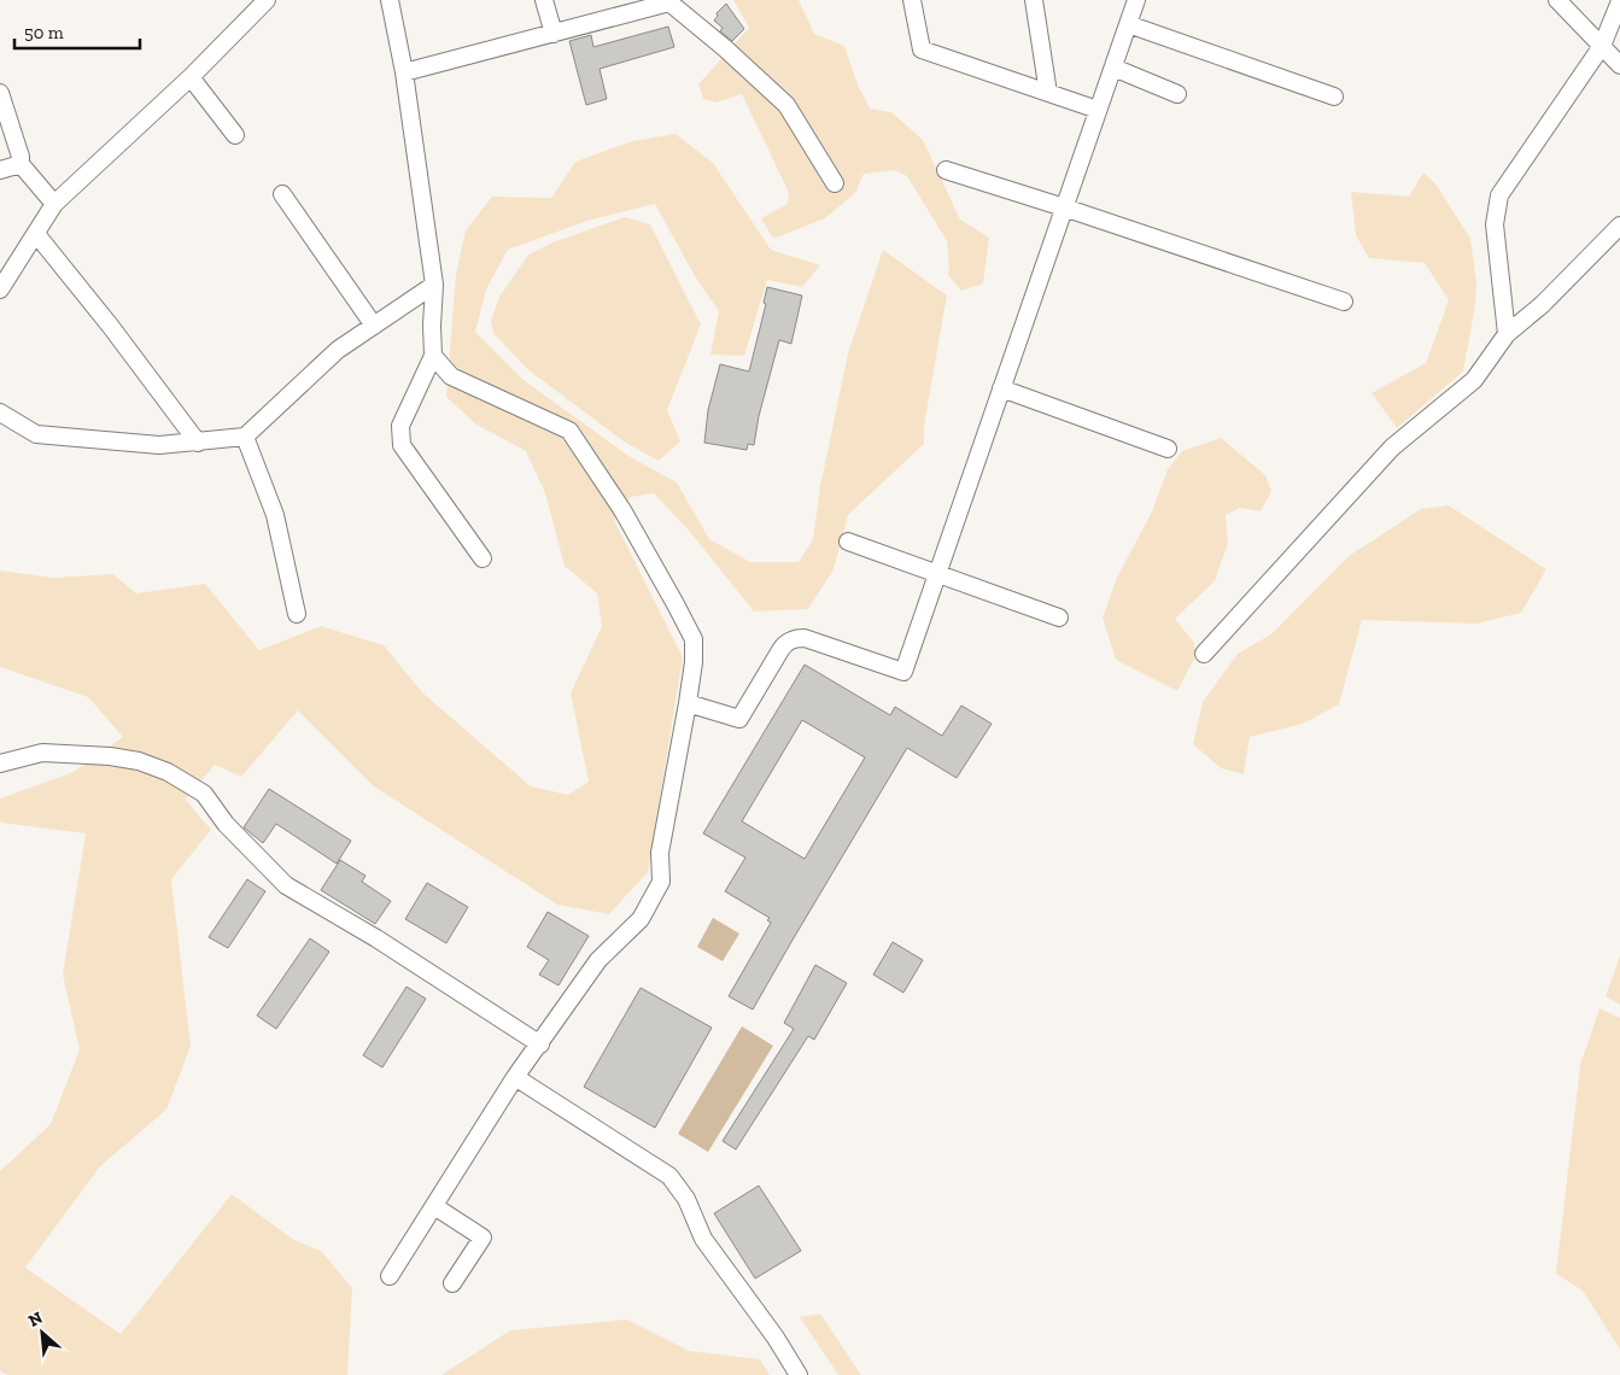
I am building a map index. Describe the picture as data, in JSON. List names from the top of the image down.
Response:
{
  "scale_bar": "50 m",
  "north": "top left"
}
